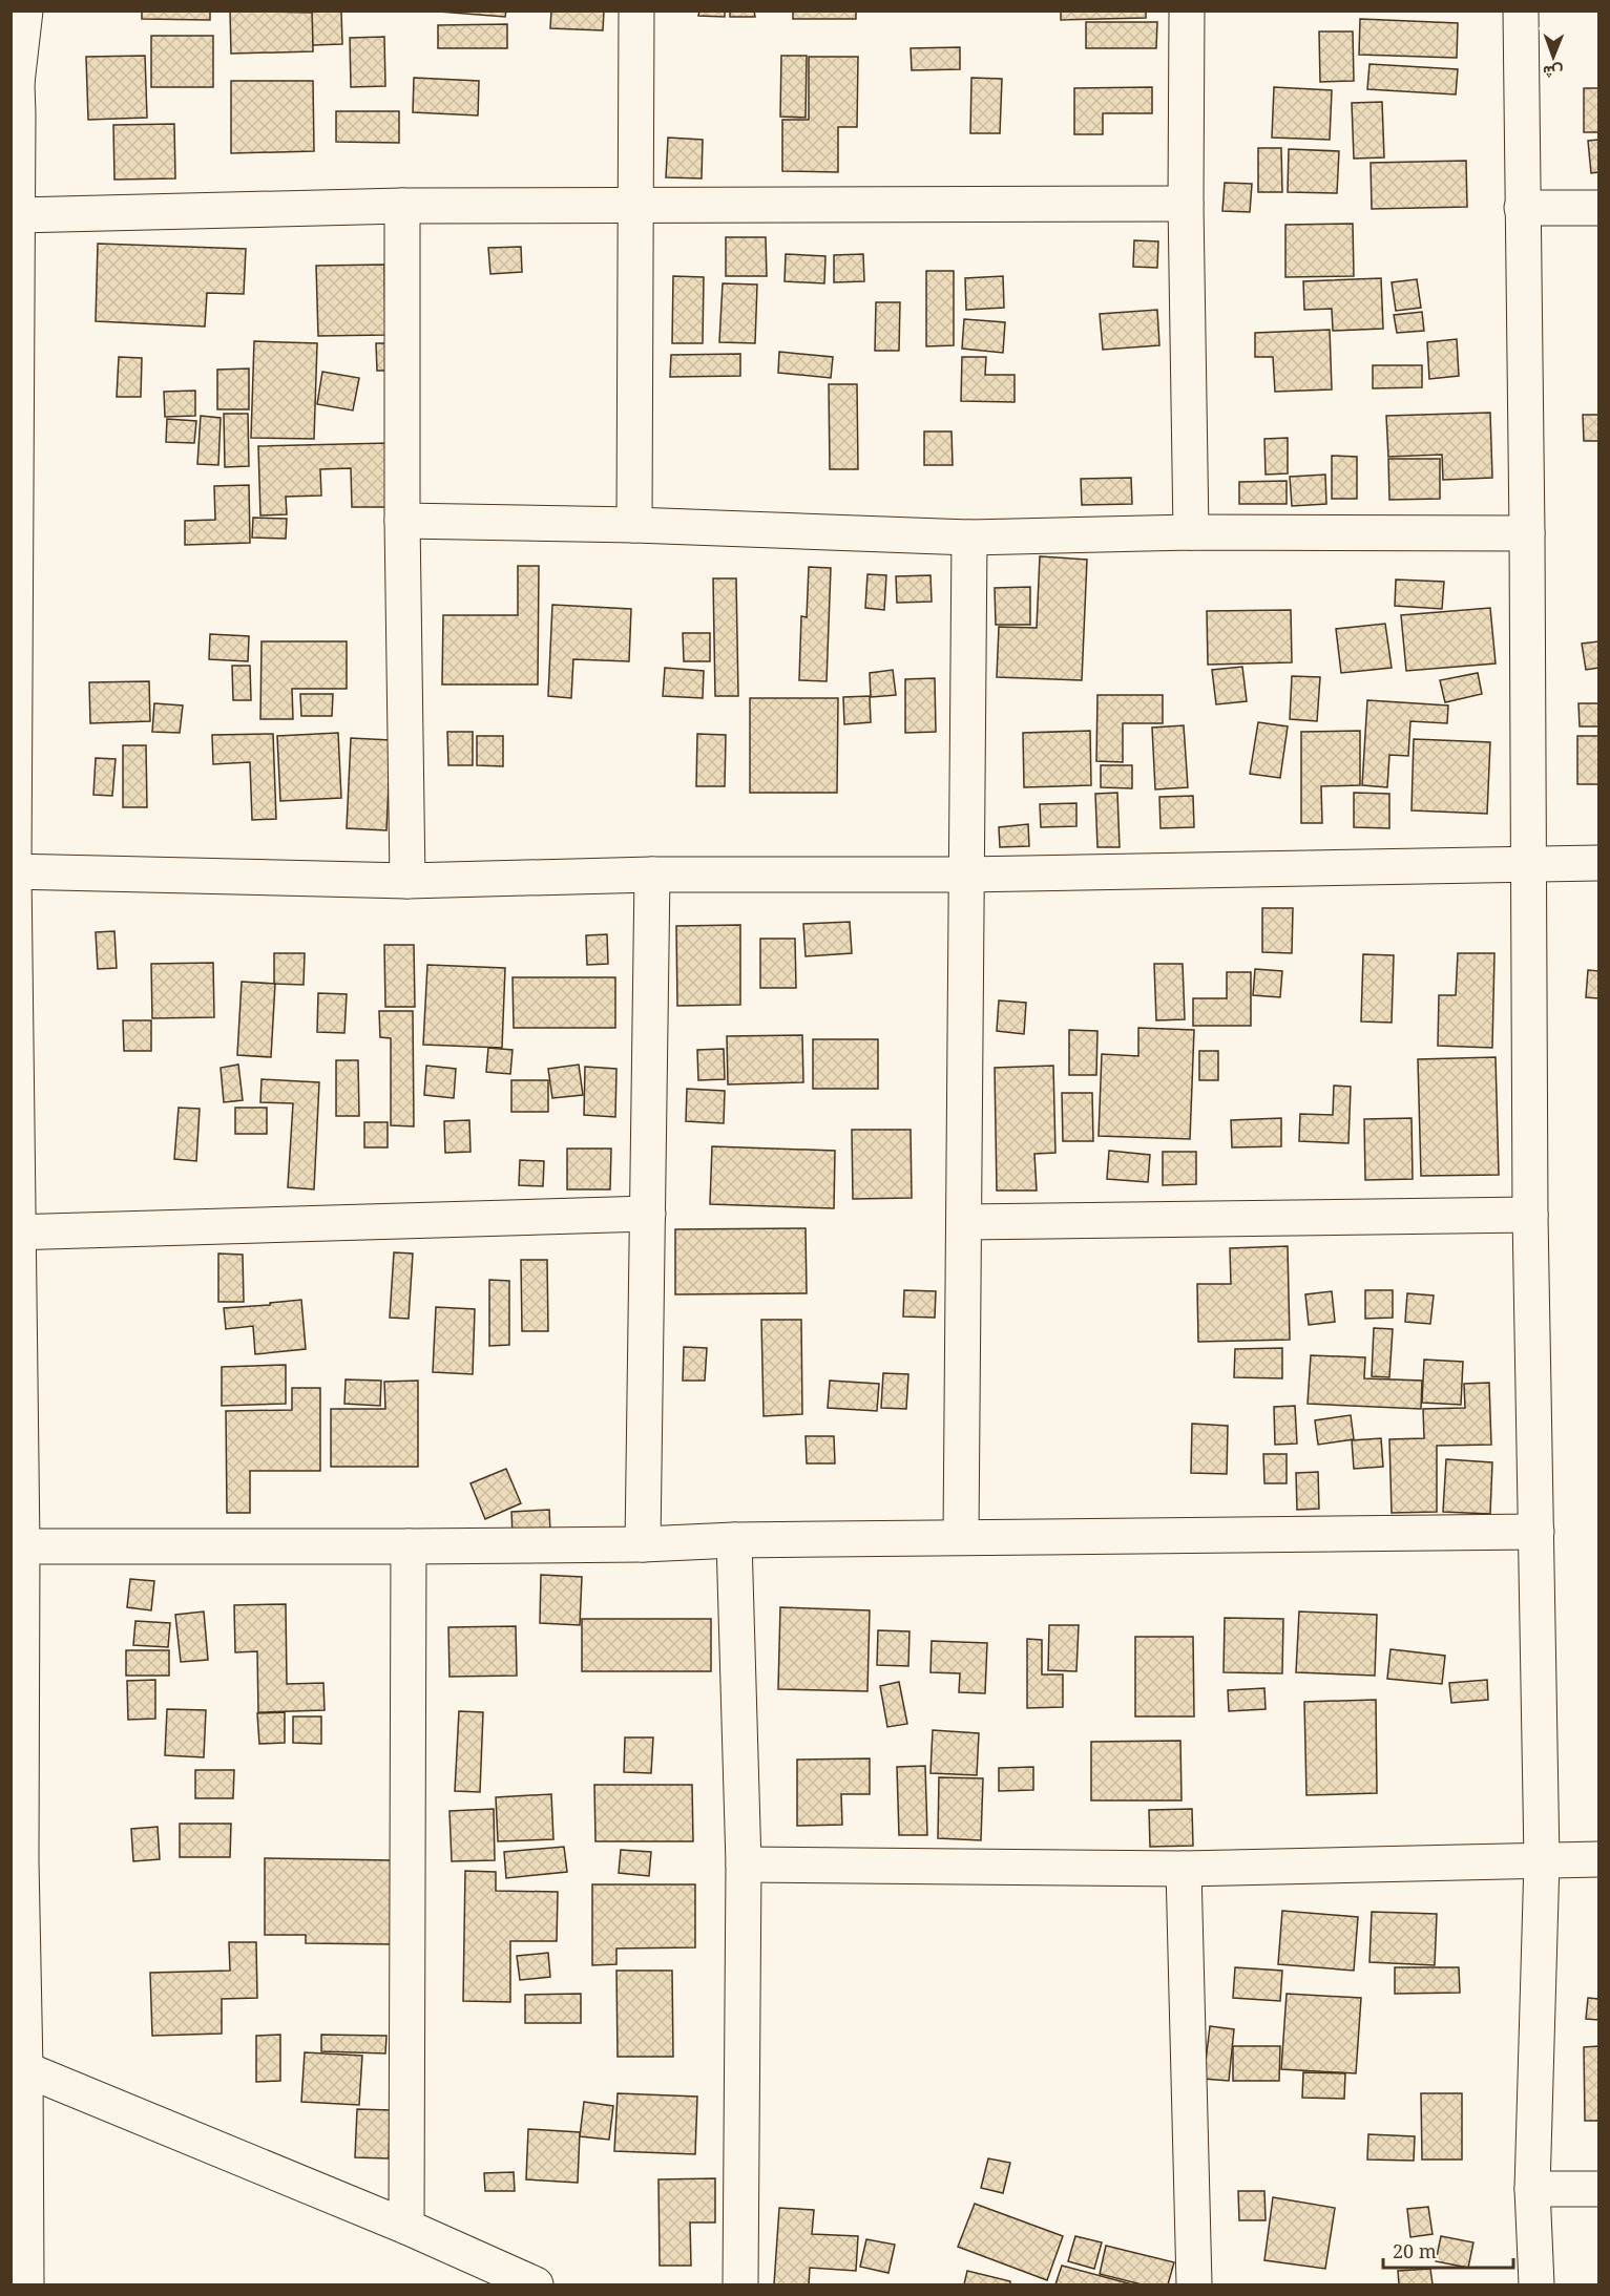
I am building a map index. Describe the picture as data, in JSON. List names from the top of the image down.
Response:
{
  "scale_bar": "20 m",
  "north": "bottom"
}
